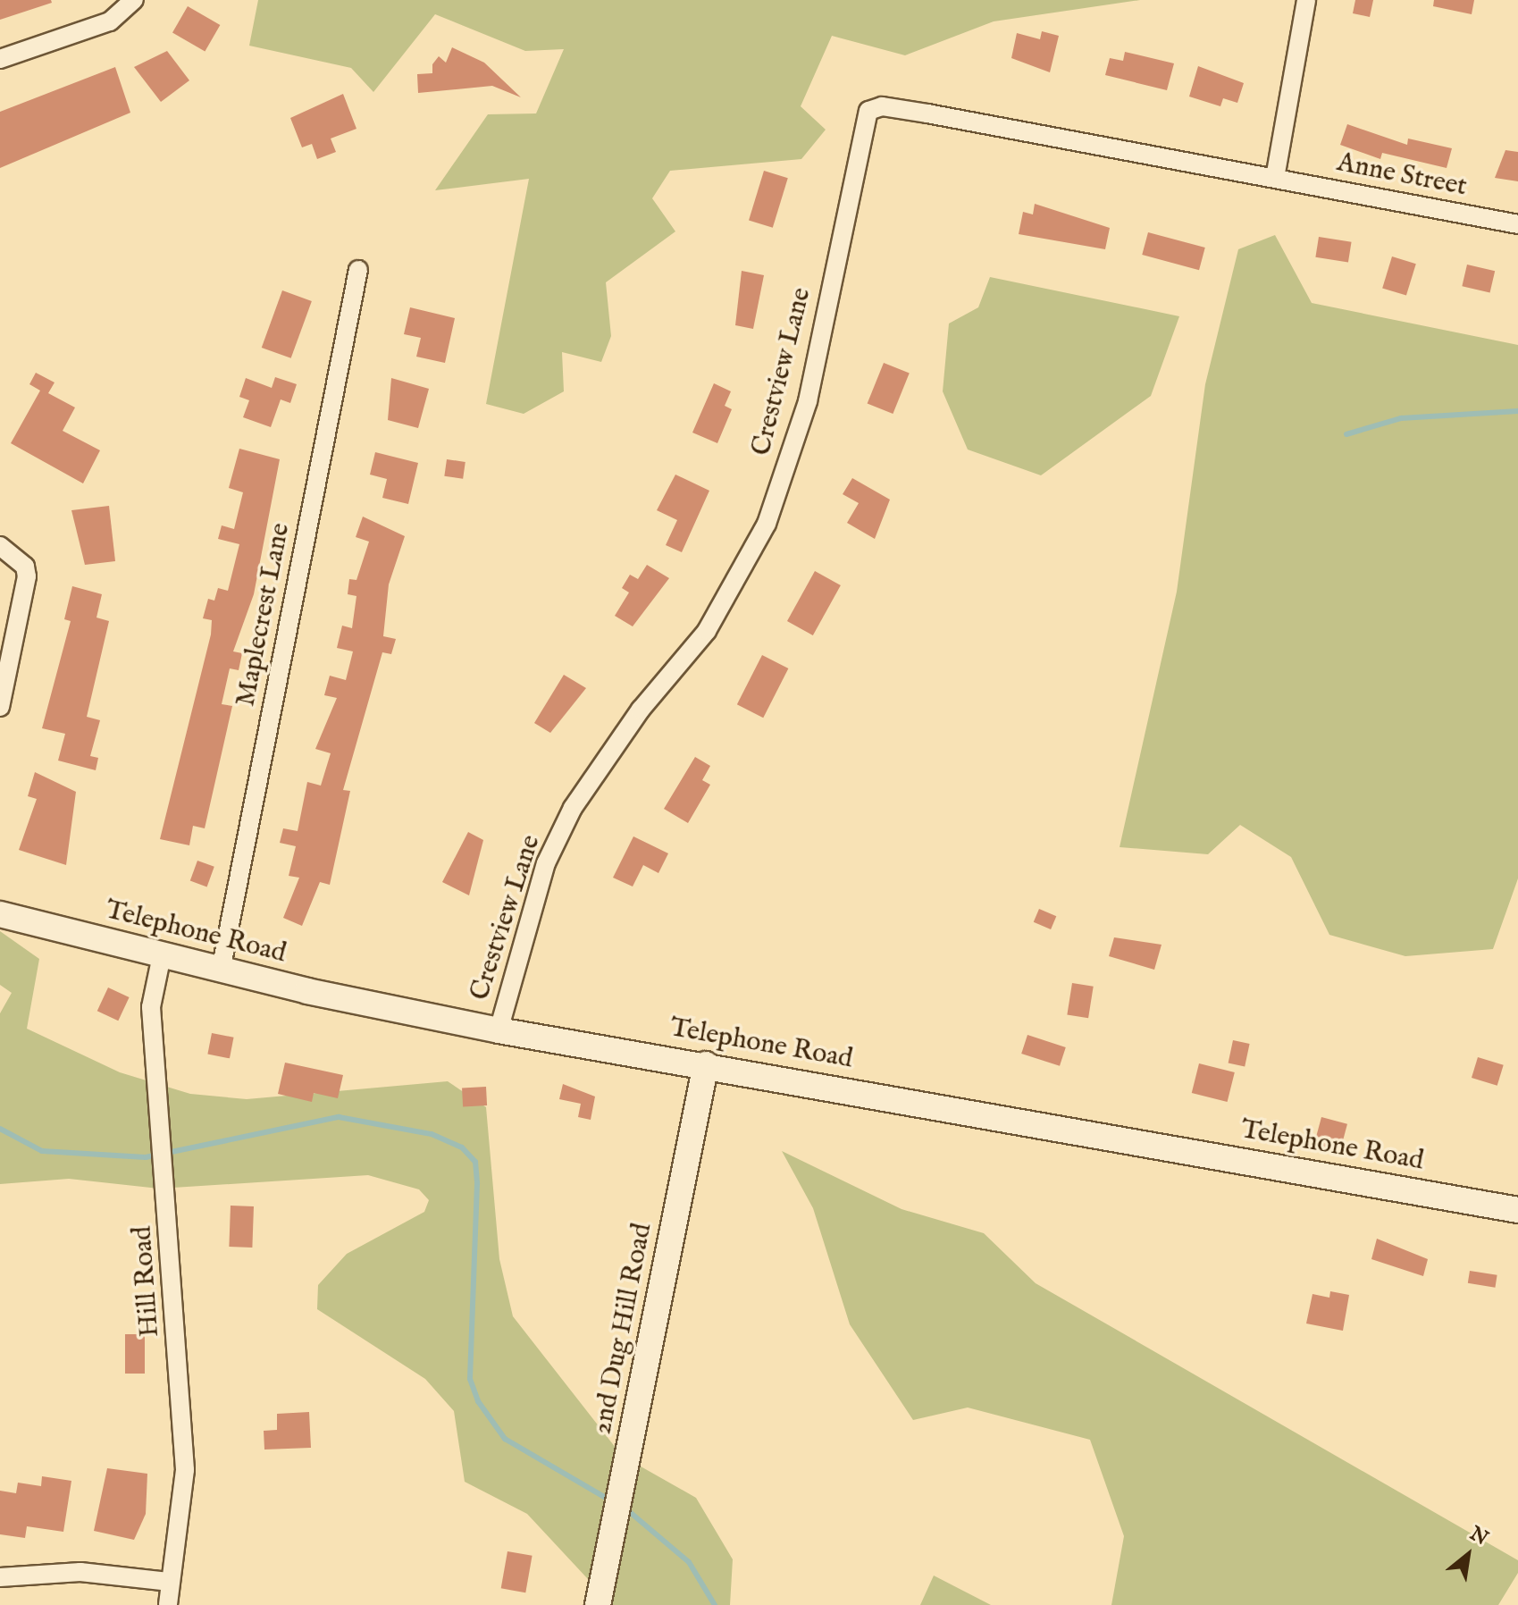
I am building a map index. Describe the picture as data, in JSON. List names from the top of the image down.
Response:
{
  "streets": {
    "street": [
      "Anne Street",
      "Crestview Lane",
      "Maplecrest Lane",
      "Telephone Road",
      "Hill Road",
      "2nd Dug Hill Road"
    ]
  },
  "crossings": [
    ["Anne Street", "Crestview Lane"],
    ["Crestview Lane", "Telephone Road"],
    ["Maplecrest Lane", "Telephone Road"],
    ["Telephone Road", "Hill Road"],
    ["Telephone Road", "2nd Dug Hill Road"]
  ],
  "north": "top right"
}
